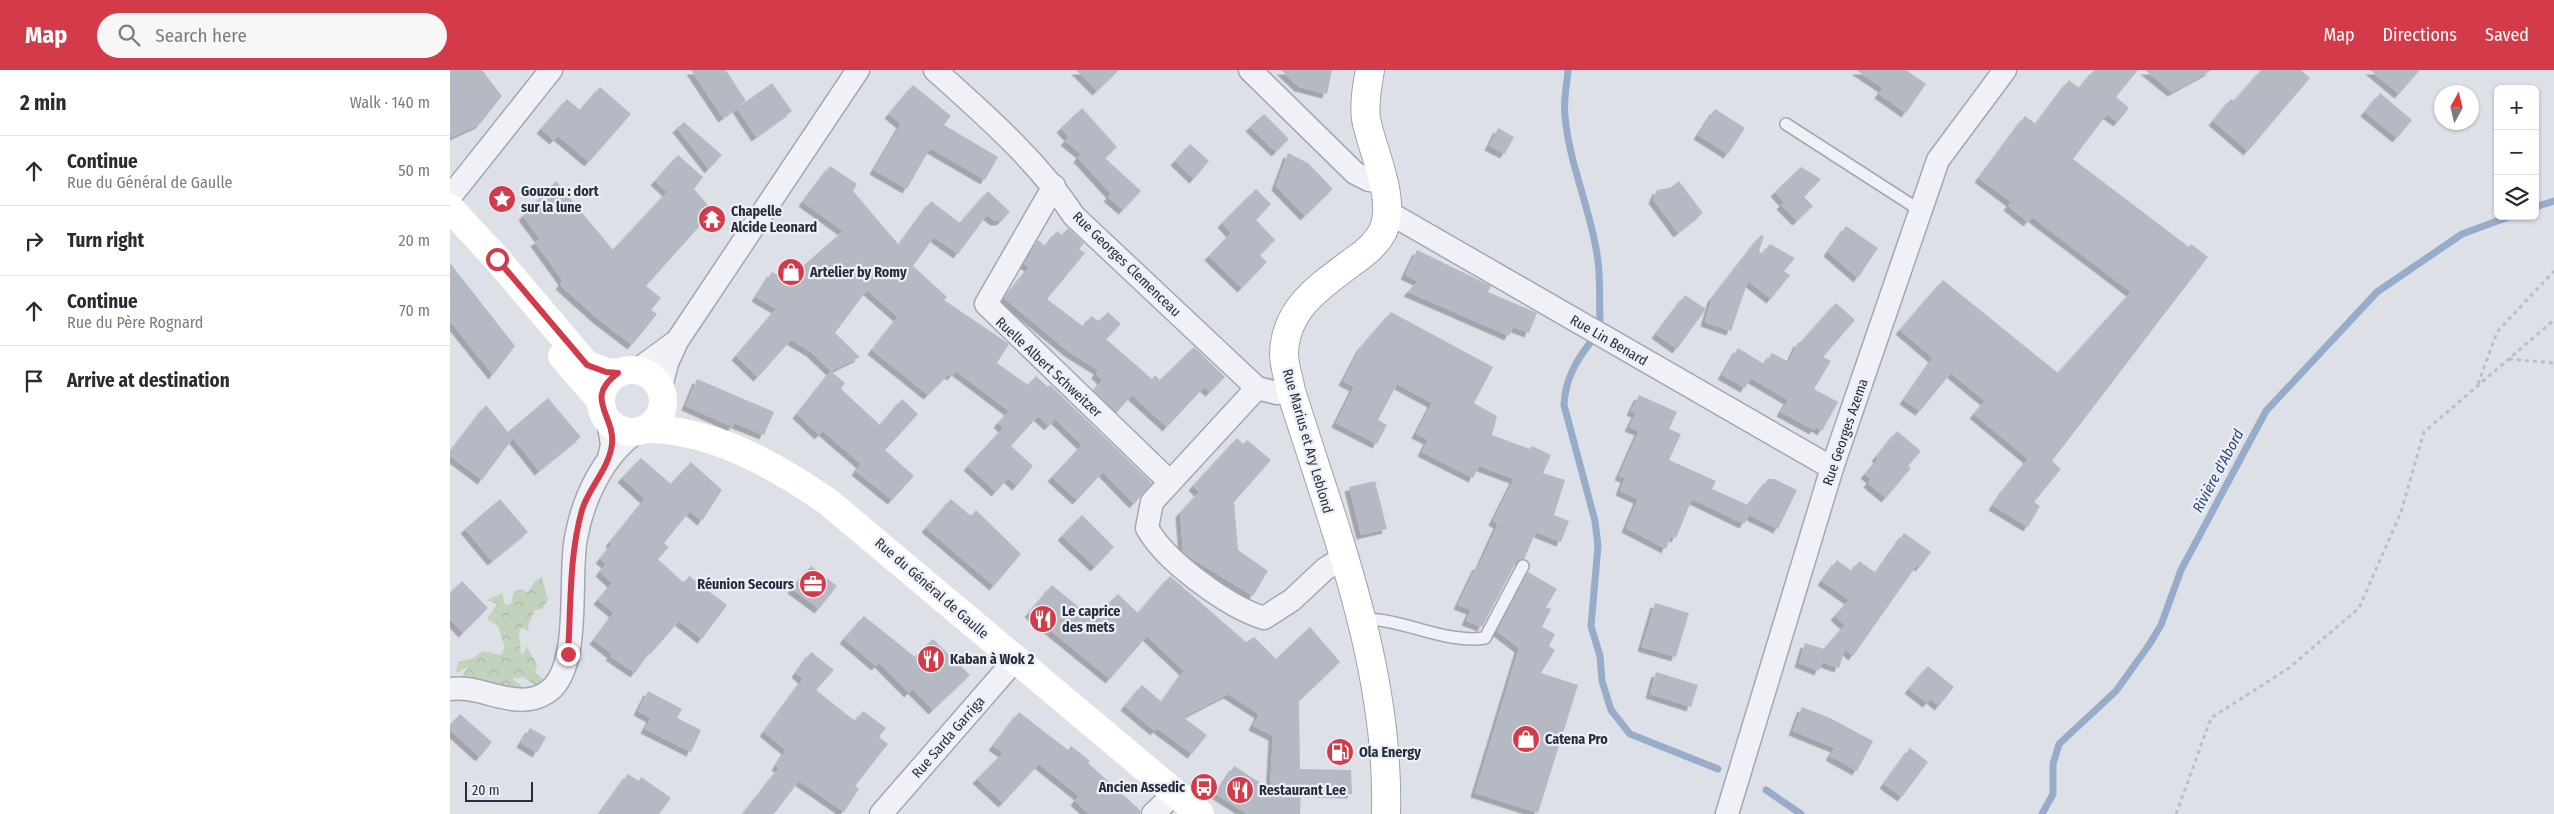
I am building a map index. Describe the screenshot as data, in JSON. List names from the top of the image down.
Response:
{
  "streets": {
    "main road": ["Rue Marius et Ary Leblond", "Rue du Général de Gaulle"],
    "street": [
      "Rue Georges Clemenceau",
      "Rue Lin Benard",
      "Ruelle Albert Schweitzer",
      "Rue Georges Azema",
      "Rue Sarda Garriga"
    ]
  },
  "crossings": [
    ["Rue Georges Clemenceau", "Ruelle Albert Schweitzer"],
    ["Rue Lin Benard", "Rue Georges Azema"],
    ["Rue Lin Benard", "Rue Marius et Ary Leblond"],
    ["Rue du Général de Gaulle", "Rue Sarda Garriga"]
  ],
  "water": ["Rivière d'Abord"],
  "places": {
    "place": ["Gouzou : dort sur la lune"],
    "temple": ["Chapelle Alcide Leonard"],
    "shop": ["Artelier by Romy", "Catena Pro"],
    "office": ["Réunion Secours"],
    "restaurant": ["Le caprice des mets", "Kaban à Wok 2", "Restaurant Lee"],
    "fuel station": ["Ola Energy"],
    "bus stop": ["Ancien Assedic"]
  },
  "scale_bar": "20 m",
  "north": "top",
  "page": {
    "header": "Map",
    "search": "Search here",
    "nav": ["Map", "Directions", "Saved"],
    "heading": ["2 min", "Walk · 140 m"],
    "map_buttons": ["+", "−"],
    "list": [
      ["Continue", "Rue du Général de Gaulle", "50 m"],
      ["Turn right", "20 m"],
      ["Continue", "Rue du Père Rognard", "70 m"],
      "Arrive at destination"
    ],
    "scale": "20 m"
  }
}
